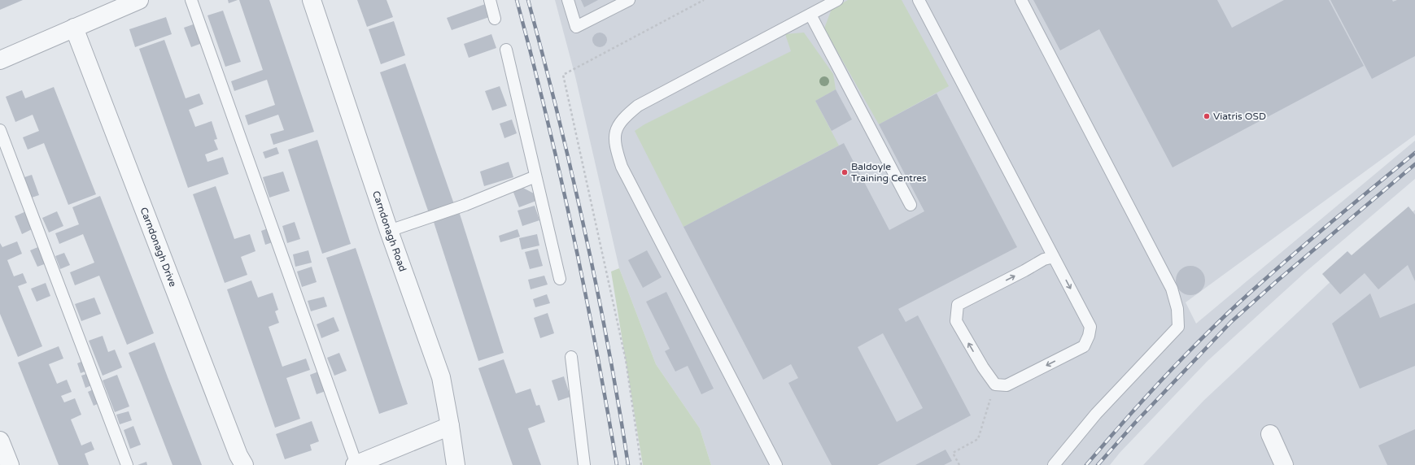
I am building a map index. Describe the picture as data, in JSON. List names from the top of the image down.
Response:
{
  "streets": {
    "street": ["Carndonagh Road", "Carndonagh Drive"]
  },
  "places": ["Viatris OSD", "Baldoyle Training Centres"]
}
